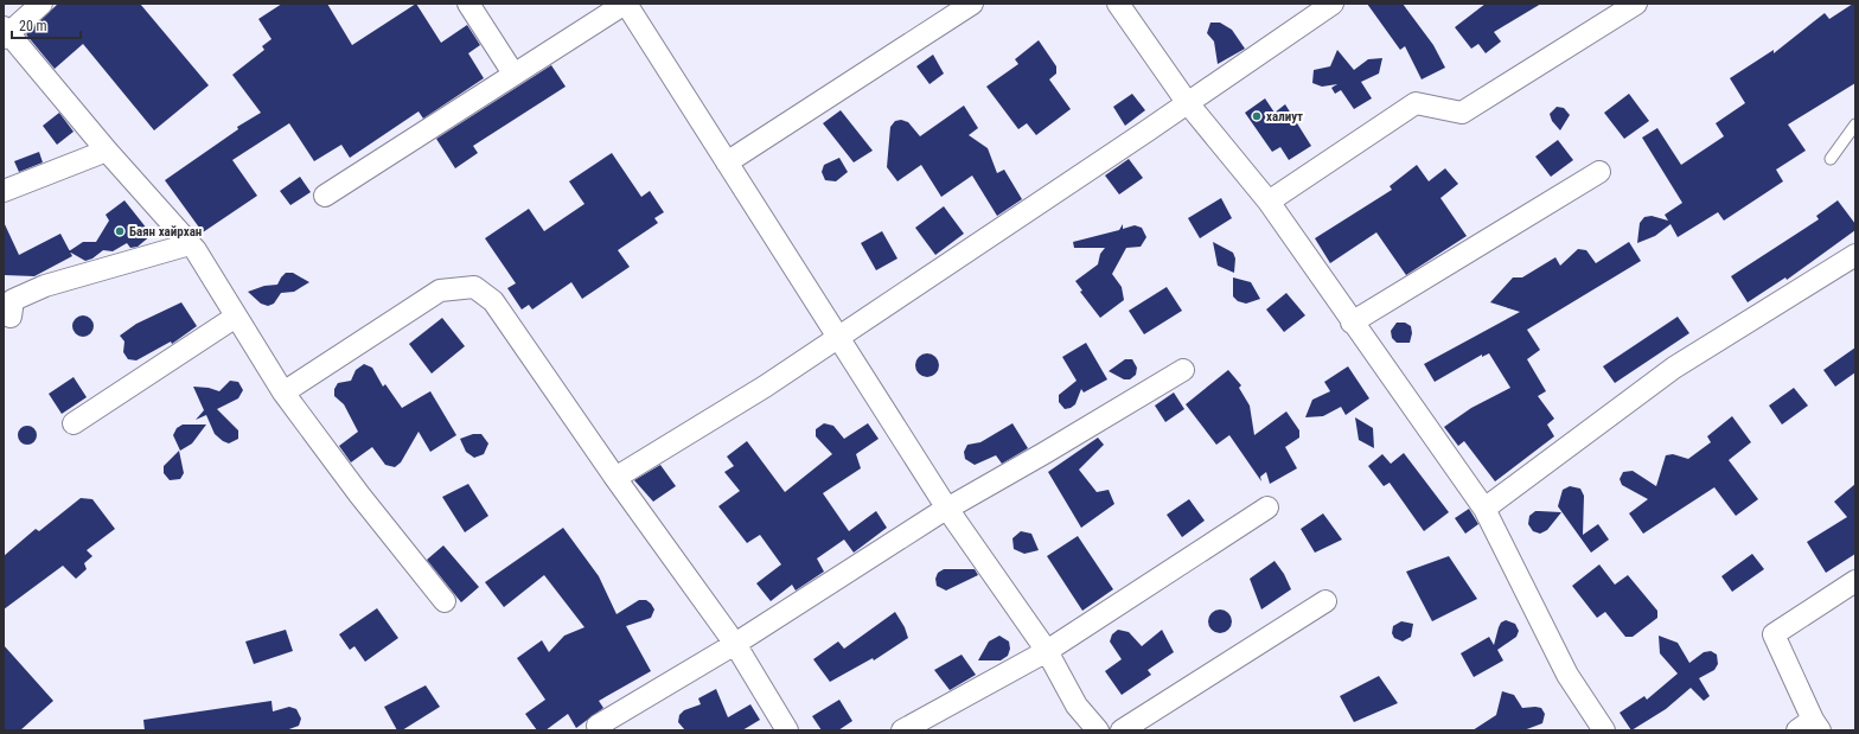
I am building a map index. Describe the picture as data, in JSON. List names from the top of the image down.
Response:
{
  "places": ["халиут", "Баян хайрхан"],
  "scale_bar": "20 m"
}
